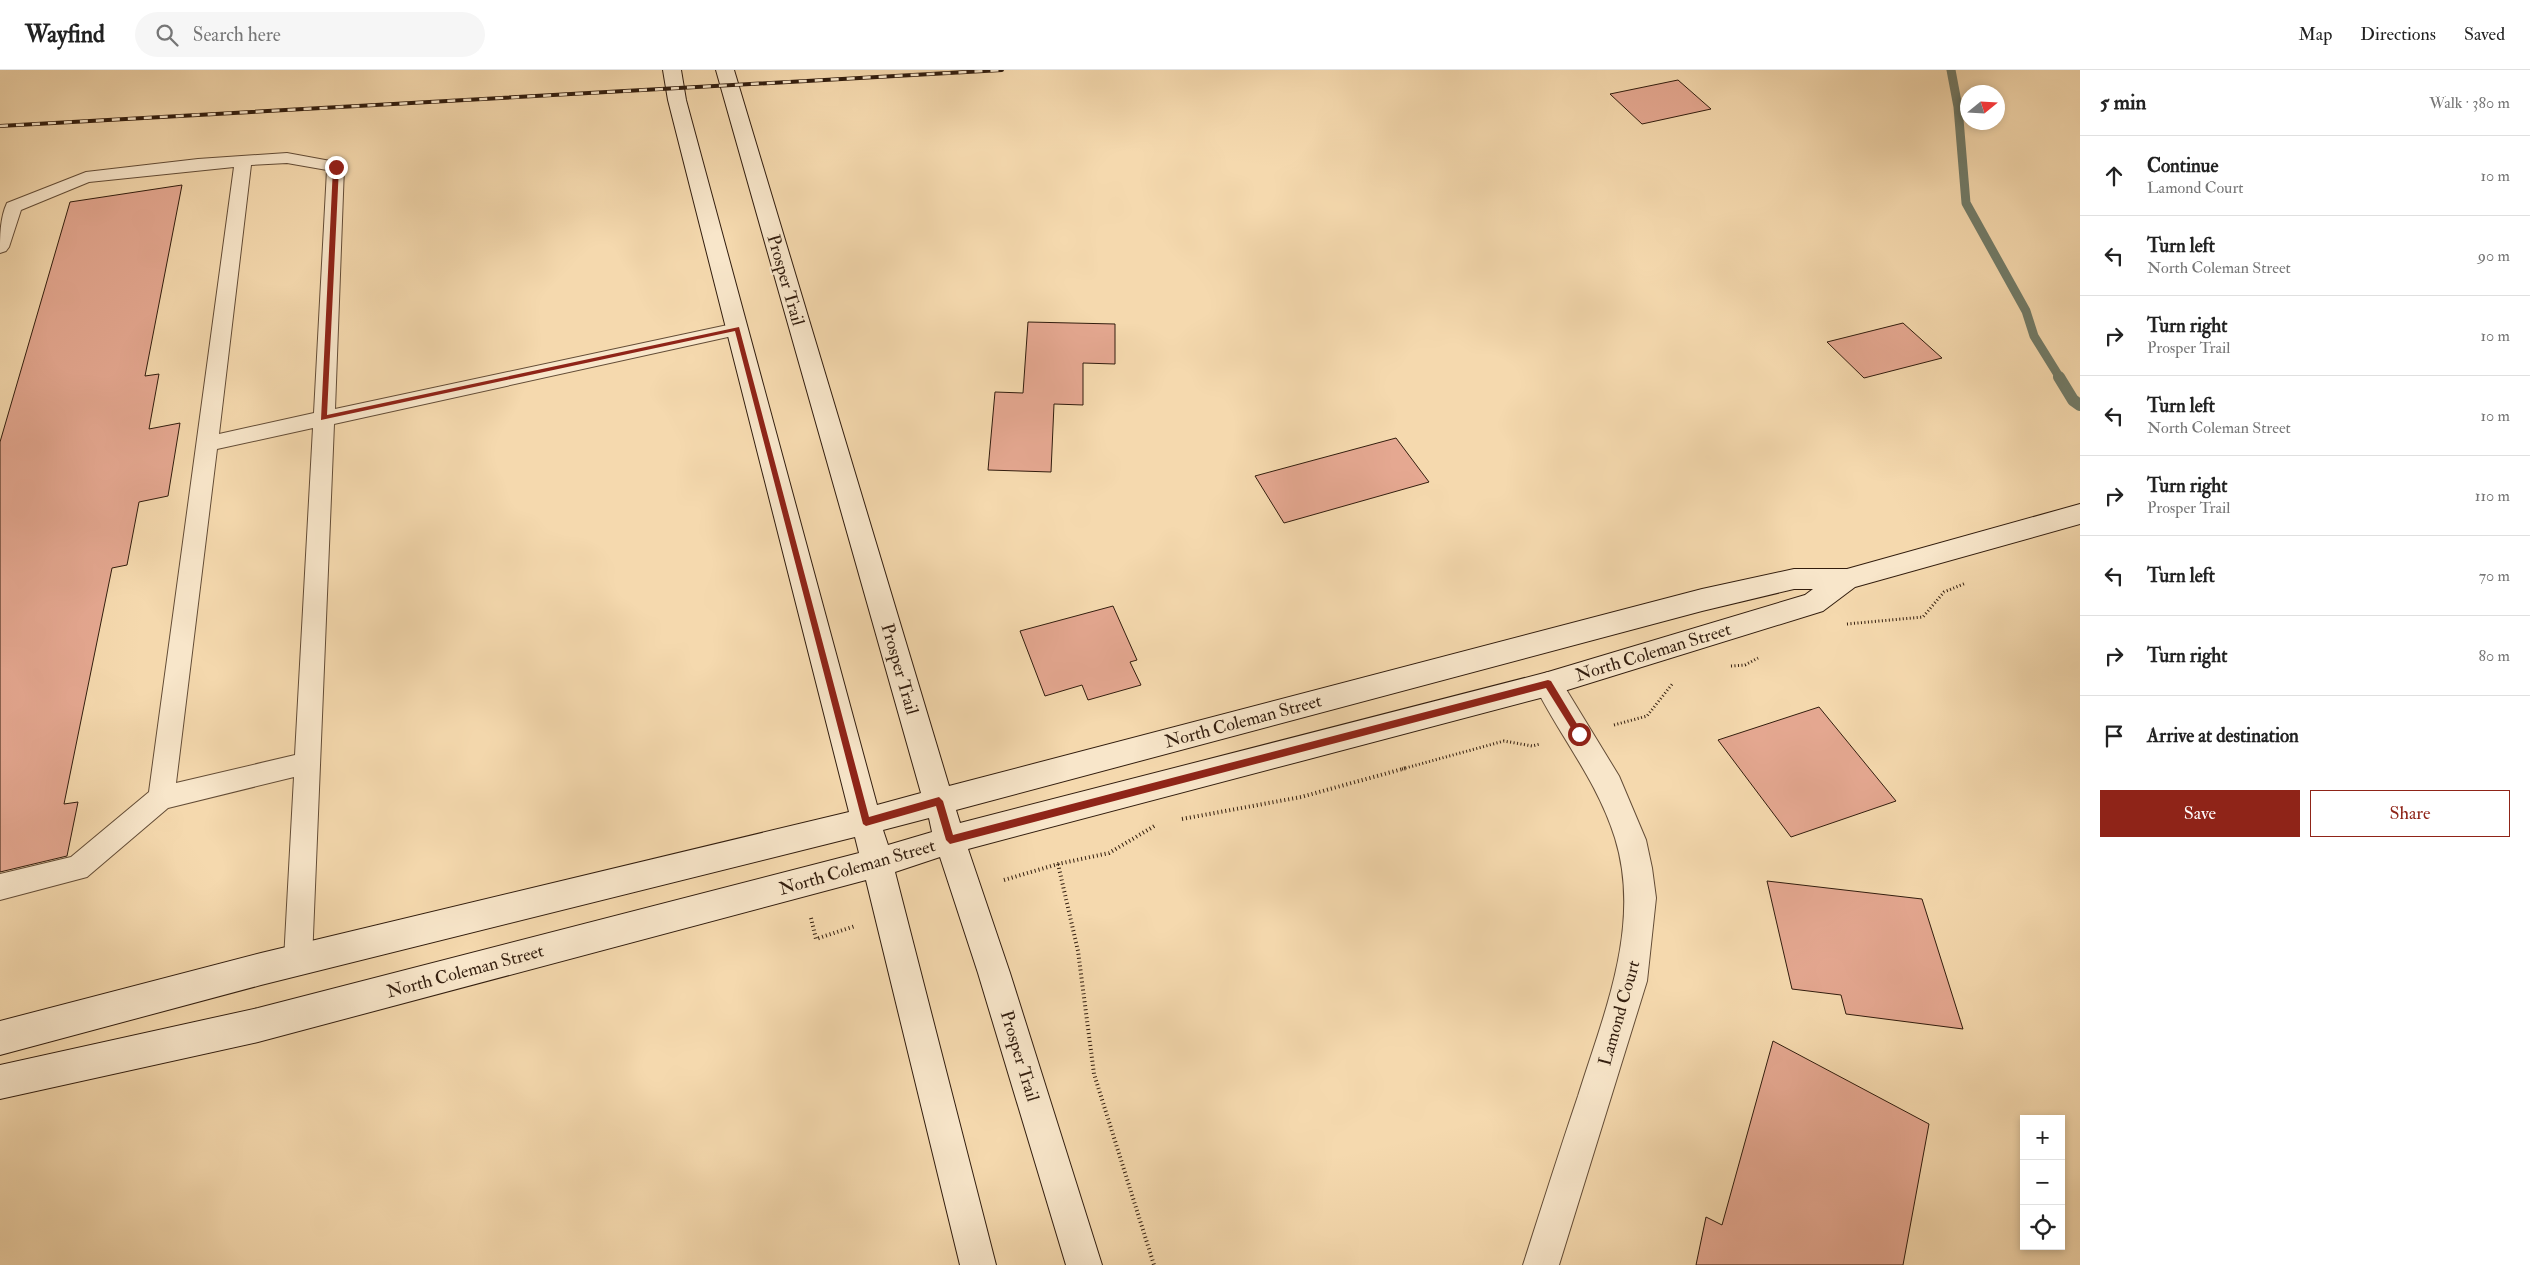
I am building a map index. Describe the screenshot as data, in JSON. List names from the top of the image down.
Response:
{
  "streets": {
    "street": ["Prosper Trail", "North Coleman Street", "Lamond Court"]
  },
  "crossings": [
    ["Prosper Trail", "North Coleman Street"],
    ["North Coleman Street", "Lamond Court"]
  ],
  "north": "right",
  "page": {
    "header": "Wayfind",
    "search": "Search here",
    "nav": ["Map", "Directions", "Saved"],
    "heading": ["5 min", "Walk · 380 m"],
    "list": [
      ["Continue", "Lamond Court", "10 m"],
      ["Turn left", "North Coleman Street", "90 m"],
      ["Turn right", "Prosper Trail", "10 m"],
      ["Turn left", "North Coleman Street", "10 m"],
      ["Turn right", "Prosper Trail", "110 m"],
      ["Turn left", "70 m"],
      ["Turn right", "80 m"],
      "Arrive at destination"
    ],
    "buttons": ["Save", "Share"],
    "map_buttons": ["+", "−"]
  }
}
